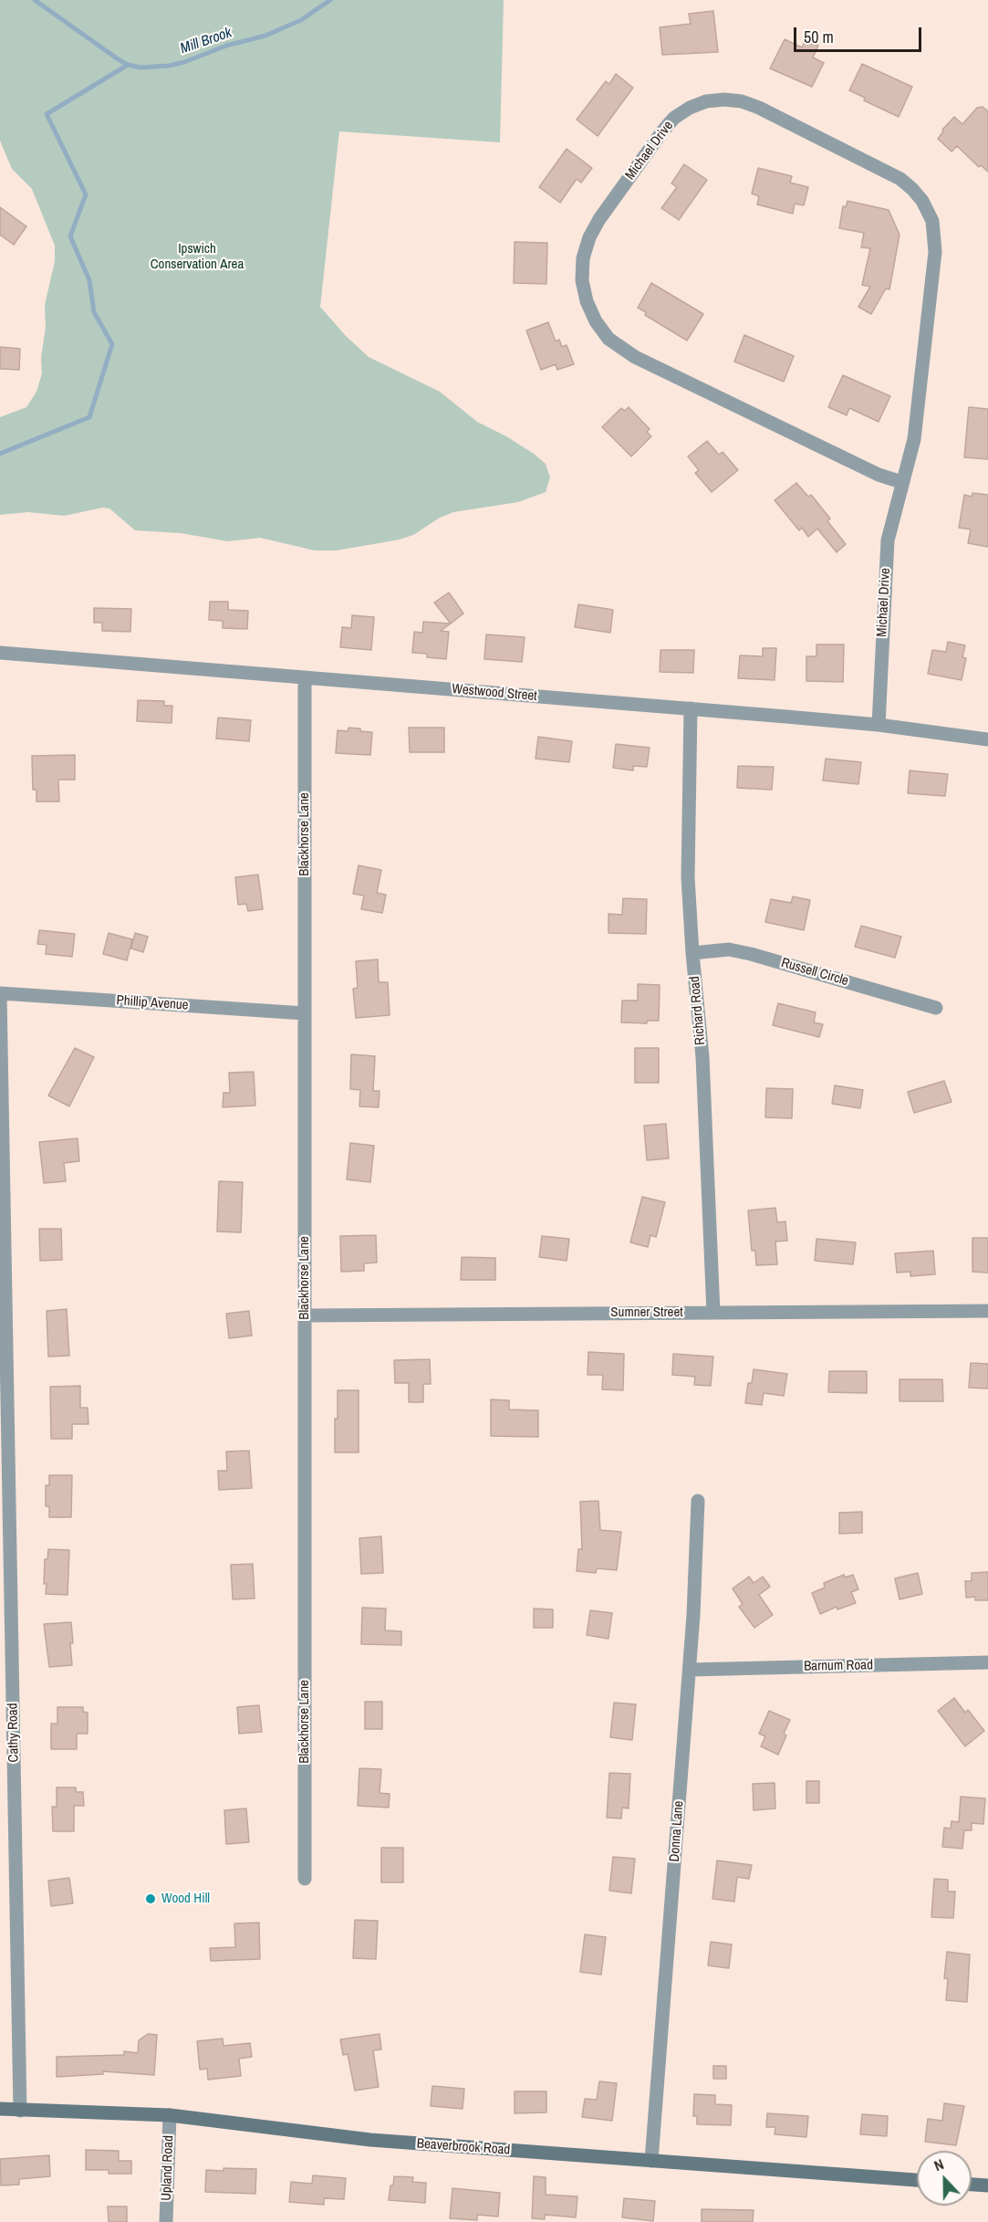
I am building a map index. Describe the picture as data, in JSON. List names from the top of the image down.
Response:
{
  "streets": {
    "street": [
      "Michael Drive",
      "Westwood Street",
      "Blackhorse Lane",
      "Russell Circle",
      "Phillip Avenue",
      "Richard Road",
      "Sumner Street",
      "Barnum Road",
      "Cathy Road",
      "Donna Lane",
      "Beaverbrook Road",
      "Upland Road"
    ]
  },
  "crossings": [
    ["Michael Drive", "Westwood Street"],
    ["Westwood Street", "Blackhorse Lane"],
    ["Westwood Street", "Richard Road"],
    ["Blackhorse Lane", "Phillip Avenue"],
    ["Blackhorse Lane", "Sumner Street"],
    ["Russell Circle", "Richard Road"],
    ["Phillip Avenue", "Cathy Road"],
    ["Richard Road", "Sumner Street"],
    ["Barnum Road", "Donna Lane"],
    ["Cathy Road", "Beaverbrook Road"],
    ["Donna Lane", "Beaverbrook Road"],
    ["Beaverbrook Road", "Upland Road"]
  ],
  "water": ["Mill Brook"],
  "parks": ["Ipswich Conservation Area"],
  "places": ["Wood Hill"],
  "scale_bar": "50 m",
  "north": "top"
}
